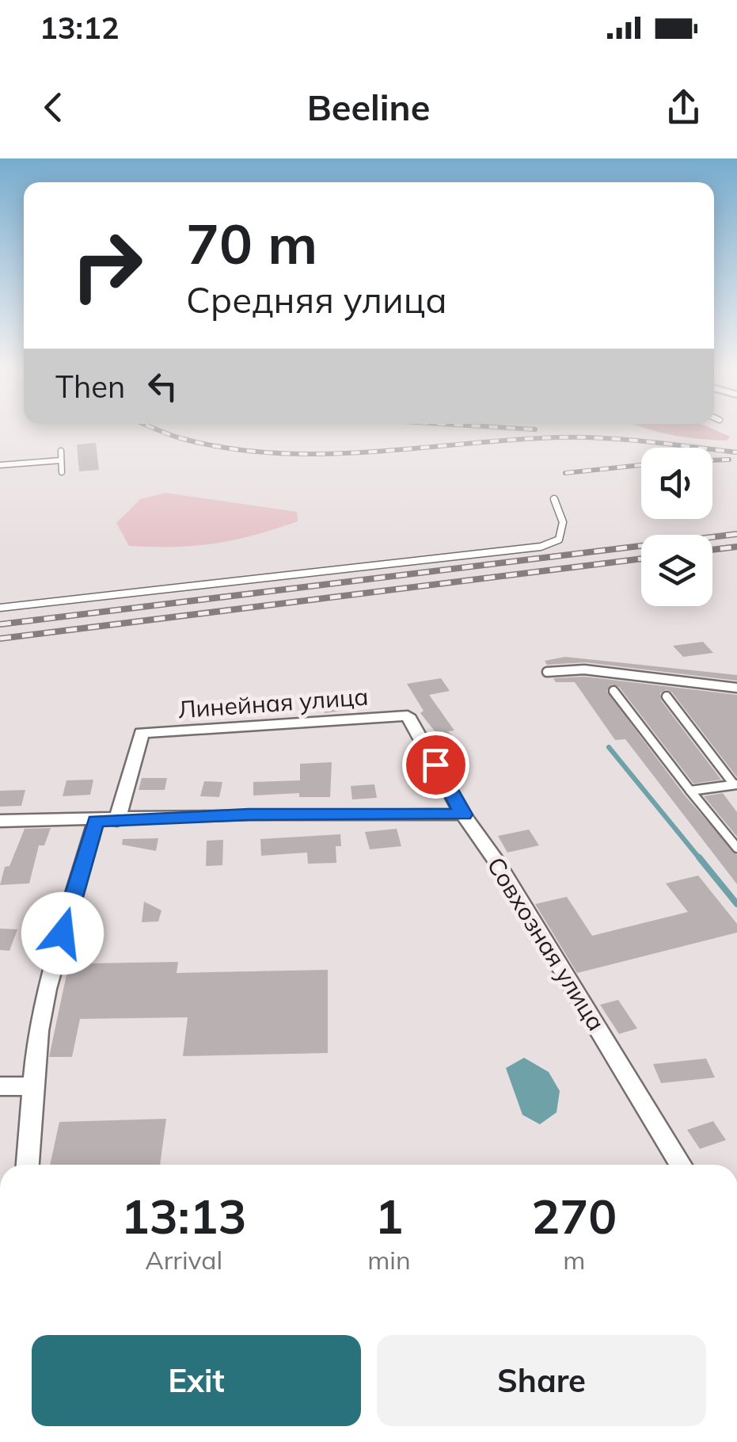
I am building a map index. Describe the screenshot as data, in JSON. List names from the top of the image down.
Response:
{
  "streets": {
    "street": ["Линейная улица", "Совхозная улица"]
  },
  "crossings": [
    ["Линейная улица", "Совхозная улица"]
  ],
  "page": {
    "status": "13:12",
    "header": "Beeline",
    "turn": ["70 m", "Средняя улица"],
    "then": "Then",
    "eta": [
      "13:13",
      "Arrival",
      "1",
      "min",
      "270",
      "m"
    ],
    "buttons": ["Exit", "Share"]
  }
}
